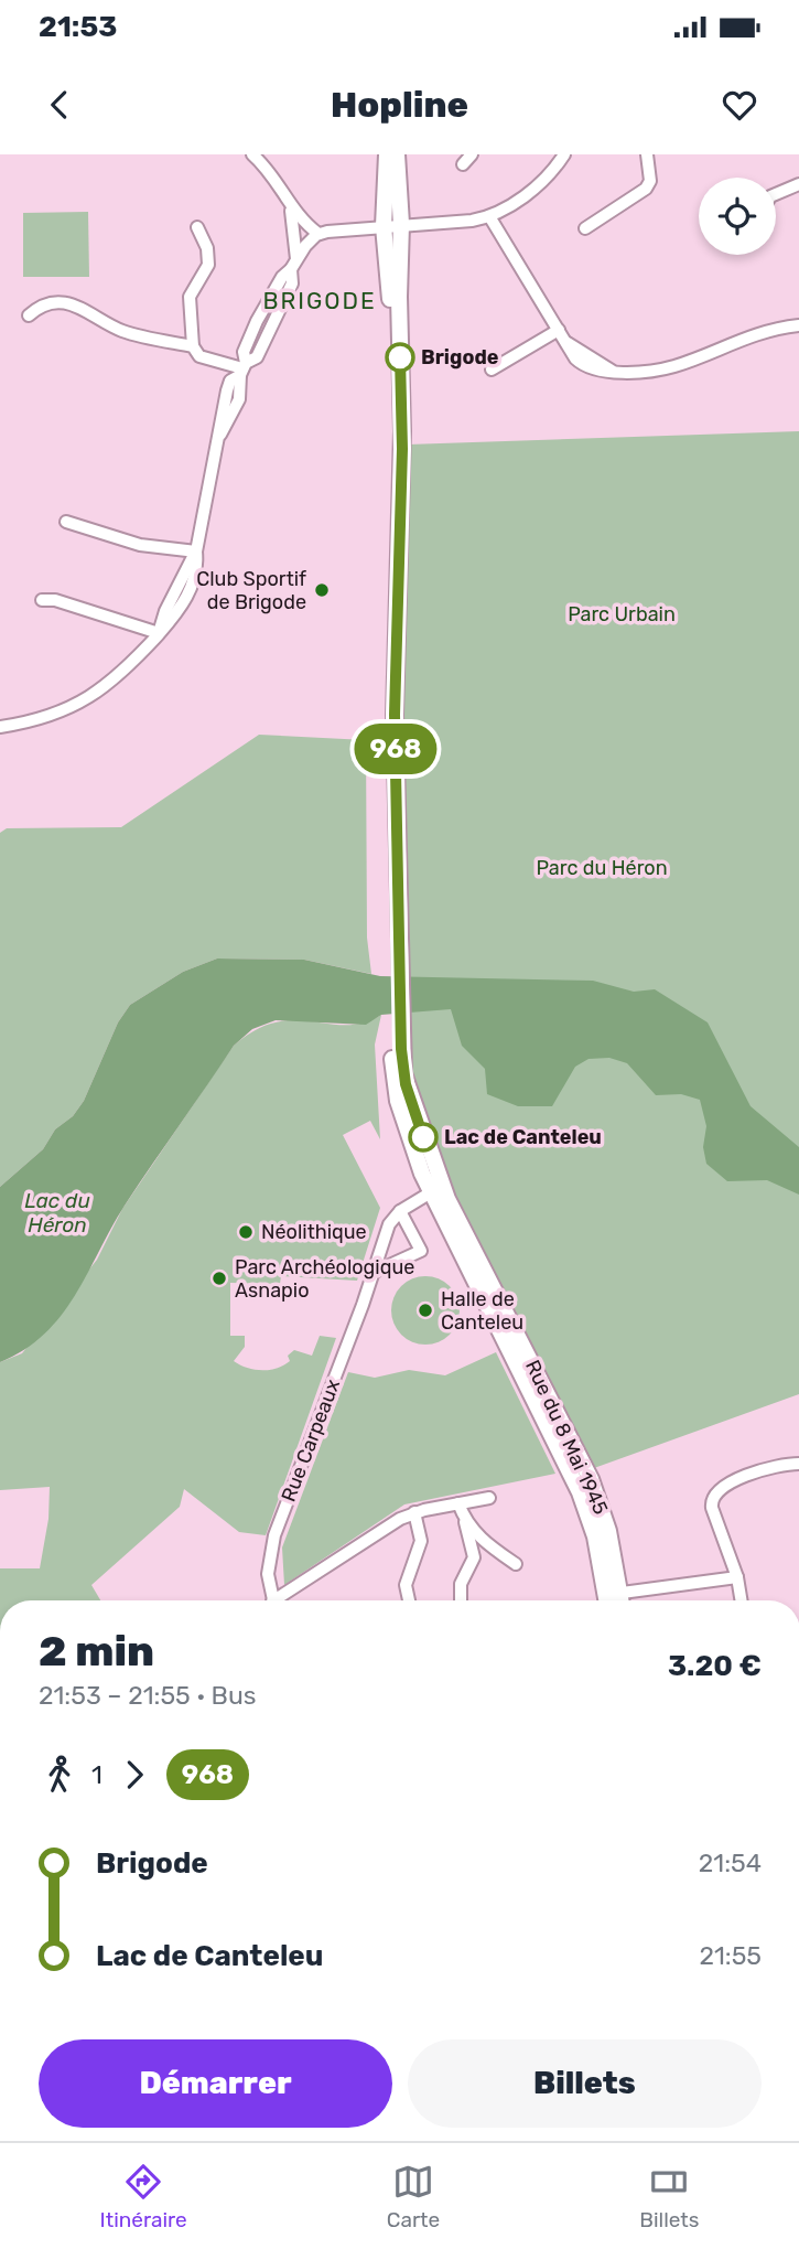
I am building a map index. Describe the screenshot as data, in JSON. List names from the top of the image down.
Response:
{
  "streets": {
    "main road": ["Rue du 8 Mai 1945"],
    "street": ["Rue Carpeaux"]
  },
  "districts": ["BRIGODE"],
  "water": ["Lac du Héron"],
  "parks": ["Parc Urbain", "Parc du Héron"],
  "places": [
    "Brigode",
    "Club Sportif de Brigode",
    "Lac de Canteleu",
    "Néolithique",
    "Parc Archéologique Asnapio",
    "Halle de Canteleu"
  ],
  "lines": ["bus line 968"],
  "page": {
    "status": "21:53",
    "header": "Hopline",
    "on_map": "968",
    "heading": ["2 min", "21:53 – 21:55 · Bus", "3.20 €"],
    "legs": ["1", "968"],
    "list": [
      {
        "name": "Brigode",
        "value": "21:54"
      },
      {
        "name": "Lac de Canteleu",
        "value": "21:55"
      }
    ],
    "buttons": ["Démarrer", "Billets"],
    "tabs": ["Itinéraire", "Carte", "Billets"]
  }
}
